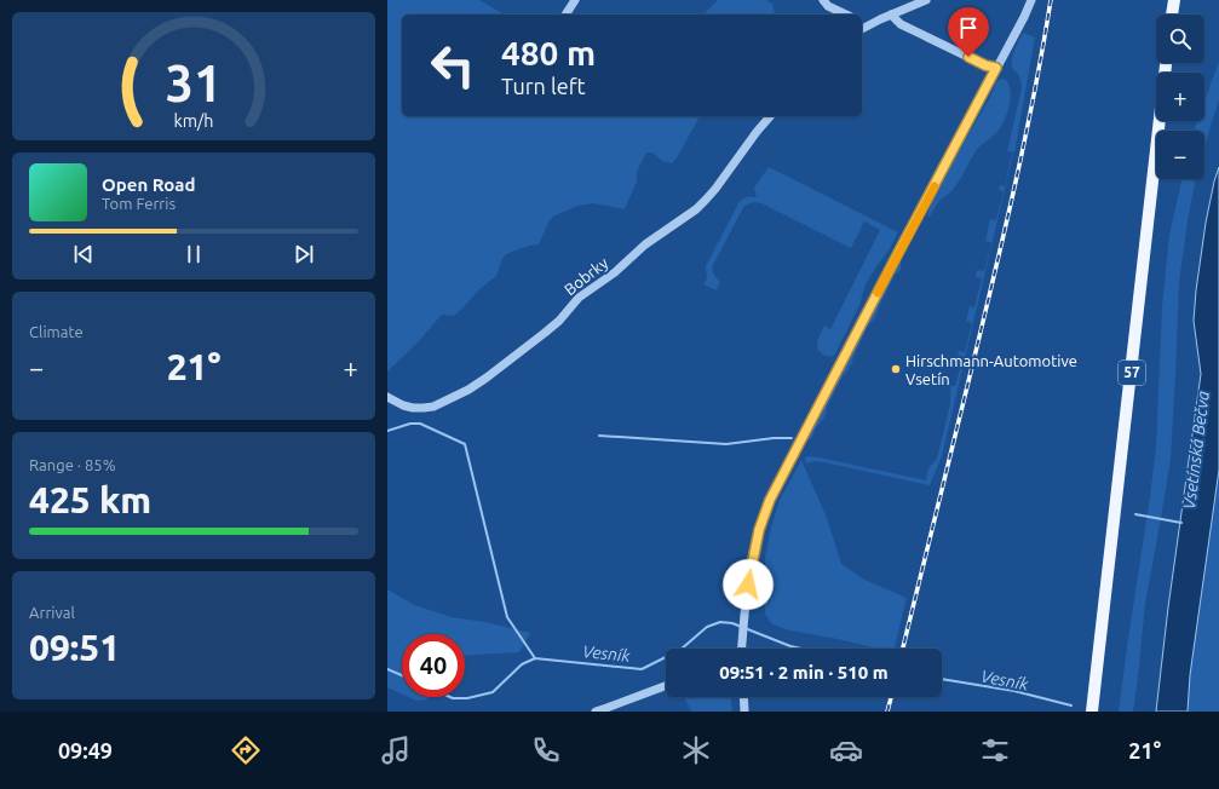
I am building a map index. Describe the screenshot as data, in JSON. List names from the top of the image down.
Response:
{
  "streets": {
    "main road": ["57"],
    "street": ["Bobrky"]
  },
  "water": ["Vsetínská Bečva", "Vesník"],
  "places": ["Hirschmann-Automotive Vsetín"],
  "page": {
    "map_buttons": ["+", "−"],
    "turn": ["480 m", "Turn left"],
    "song": ["Open Road", "Tom Ferris"],
    "tile": [
      "Climate",
      ["Range · 85%", "425 km"],
      ["Arrival", "09:51"]
    ],
    "heat": ["−", "21°", "+"],
    "limit": "40",
    "trip": "09:51 · 2 min · 510 m",
    "tabs": ["09:49", "21°"],
    "gauge": ["31", "km/h"]
  }
}
